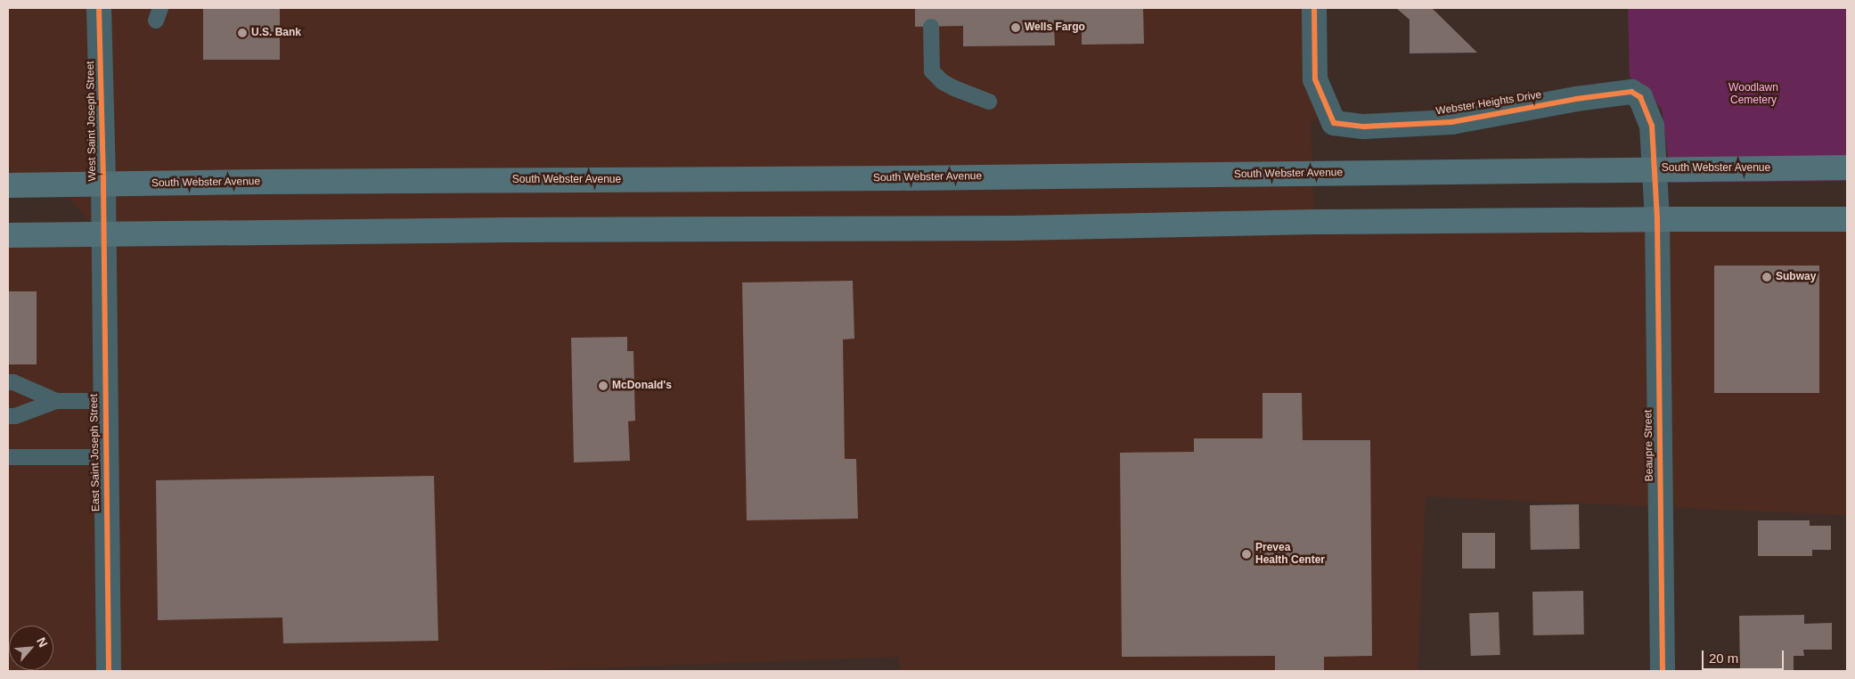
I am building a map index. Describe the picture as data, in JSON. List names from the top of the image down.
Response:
{
  "streets": {
    "main road": ["South Webster Avenue"],
    "street": [
      "Webster Heights Drive",
      "West Saint Joseph Street",
      "Beaupre Street",
      "East Saint Joseph Street"
    ]
  },
  "crossings": [
    ["Webster Heights Drive", "South Webster Avenue"],
    ["Webster Heights Drive", "Beaupre Street"],
    ["West Saint Joseph Street", "South Webster Avenue"],
    ["West Saint Joseph Street", "East Saint Joseph Street"]
  ],
  "parks": ["Woodlawn Cemetery"],
  "places": [
    "Wells Fargo",
    "U.S. Bank",
    "Subway",
    "McDonald's",
    "Prevea Health Center"
  ],
  "scale_bar": "20 m",
  "north": "top right"
}
